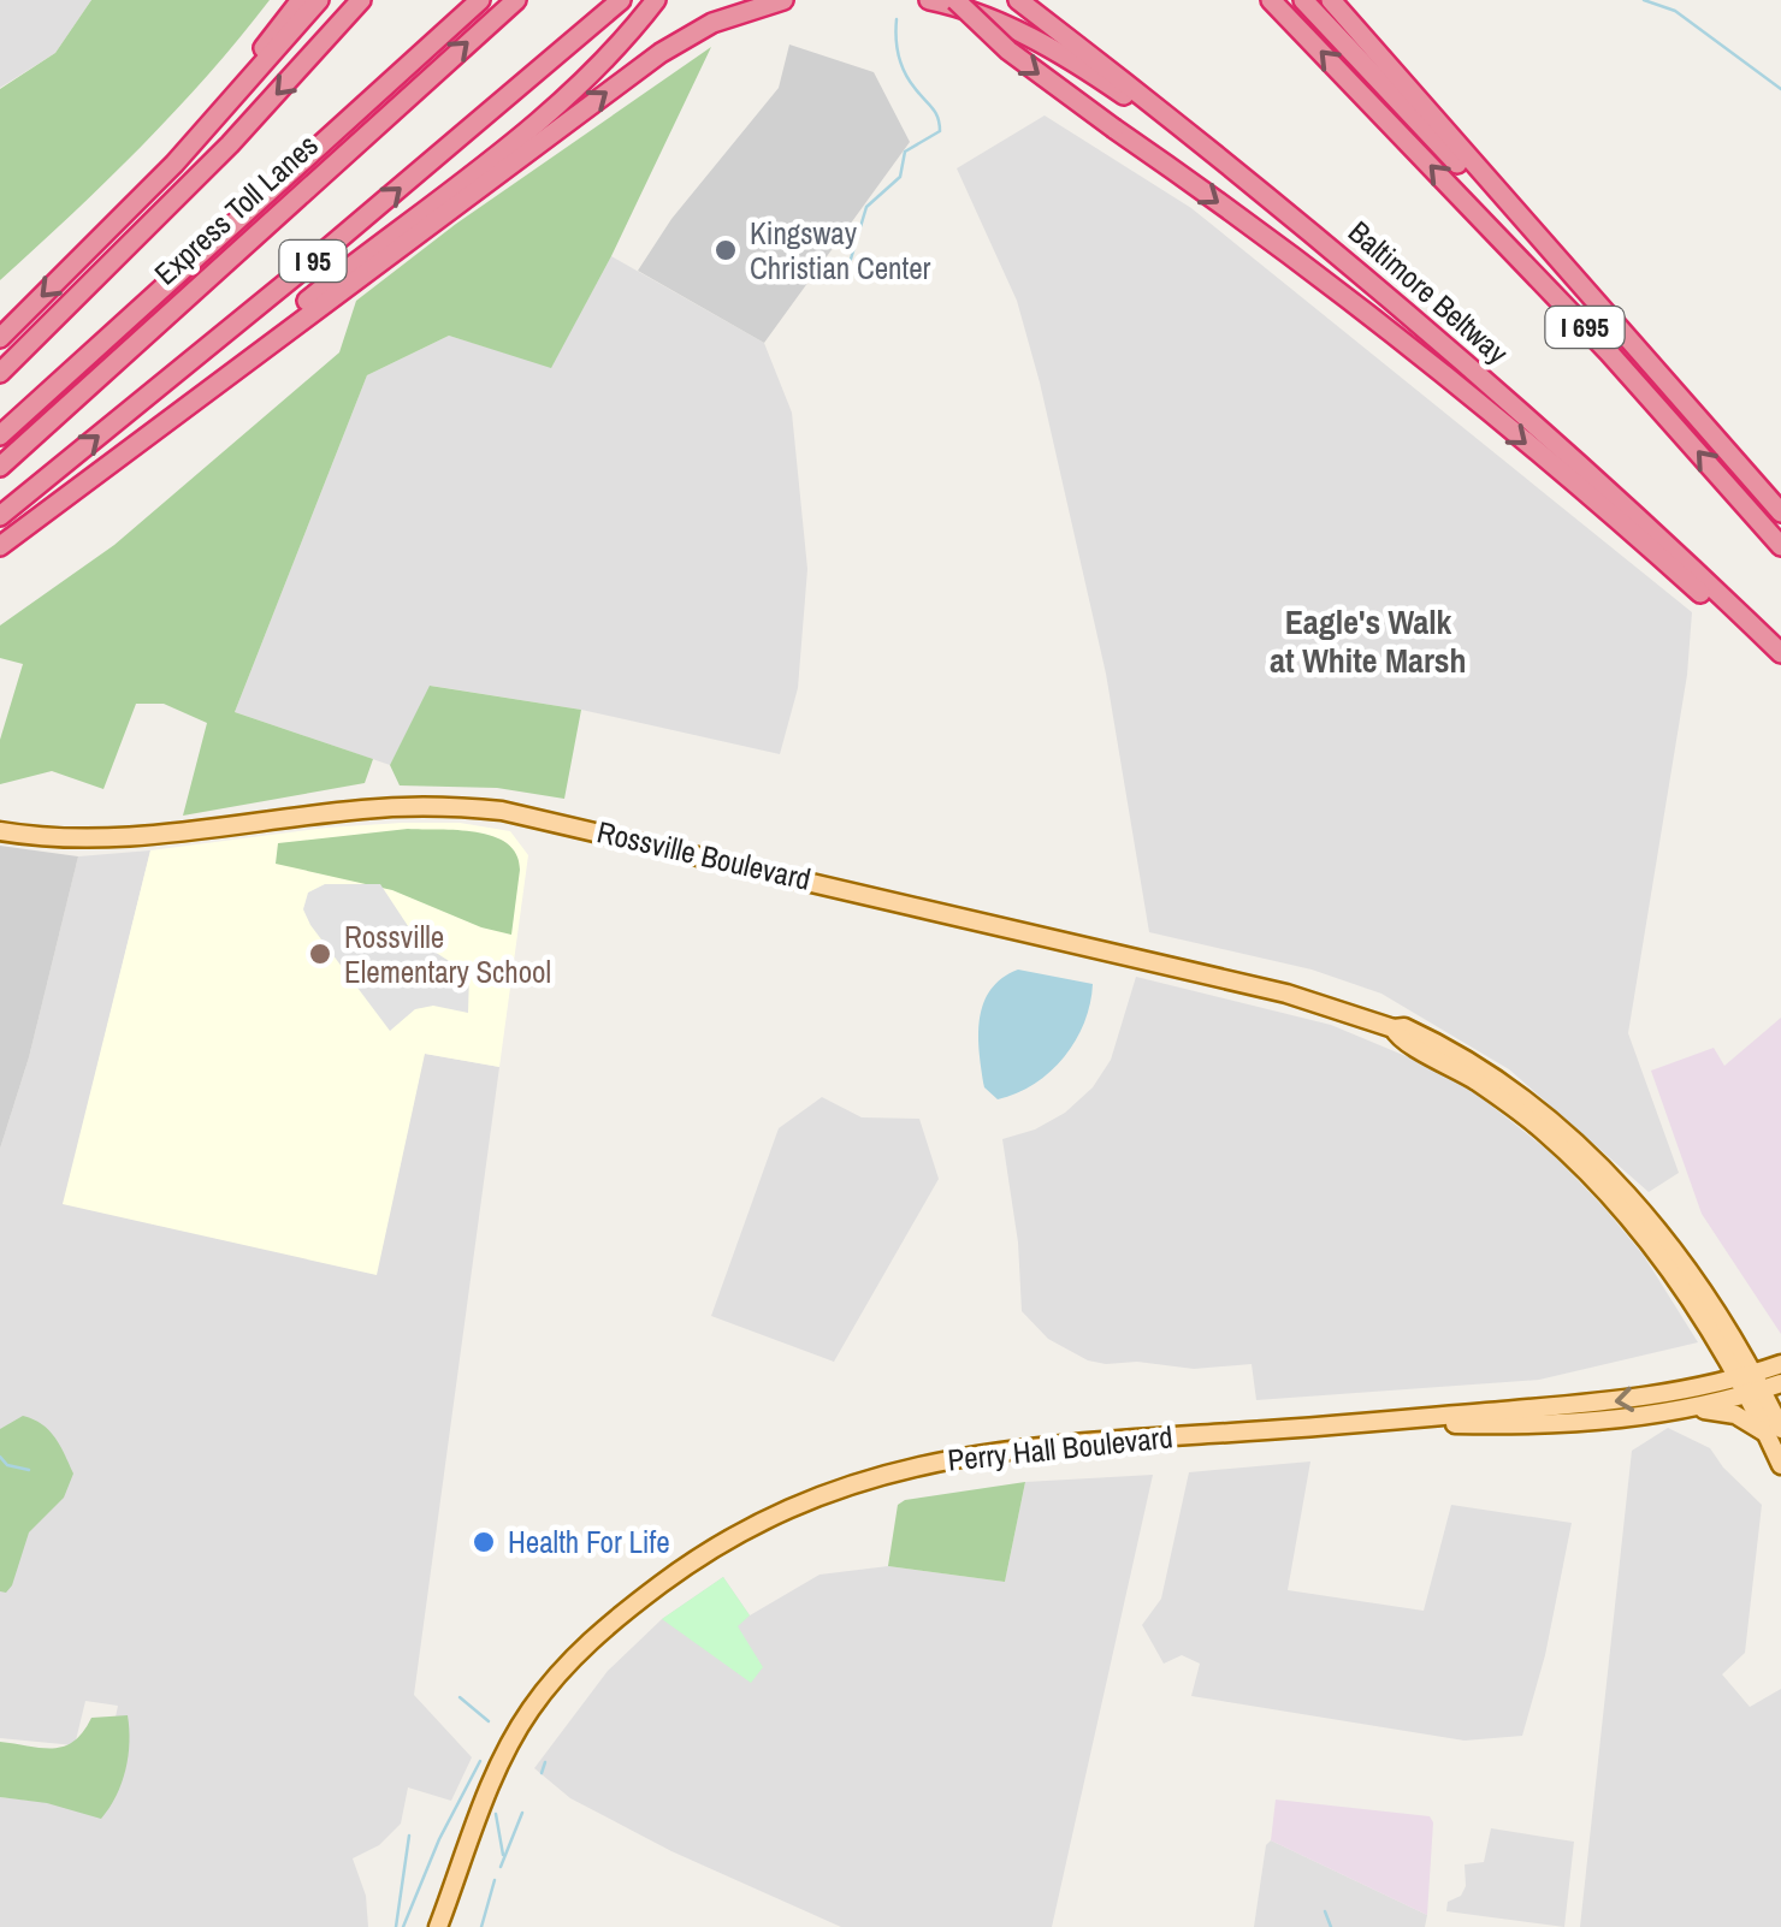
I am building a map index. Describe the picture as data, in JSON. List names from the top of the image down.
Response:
{
  "streets": {
    "highway": [
      "Express Toll Lanes",
      "I 95",
      "Baltimore Beltway",
      "I 695"
    ],
    "main road": ["Rossville Boulevard", "Perry Hall Boulevard"]
  },
  "crossings": [
    ["Rossville Boulevard", "Perry Hall Boulevard"]
  ],
  "districts": ["Eagle's Walk at White Marsh"],
  "places": ["Kingsway Christian Center", "Rossville Elementary School", "Health For Life"]
}
